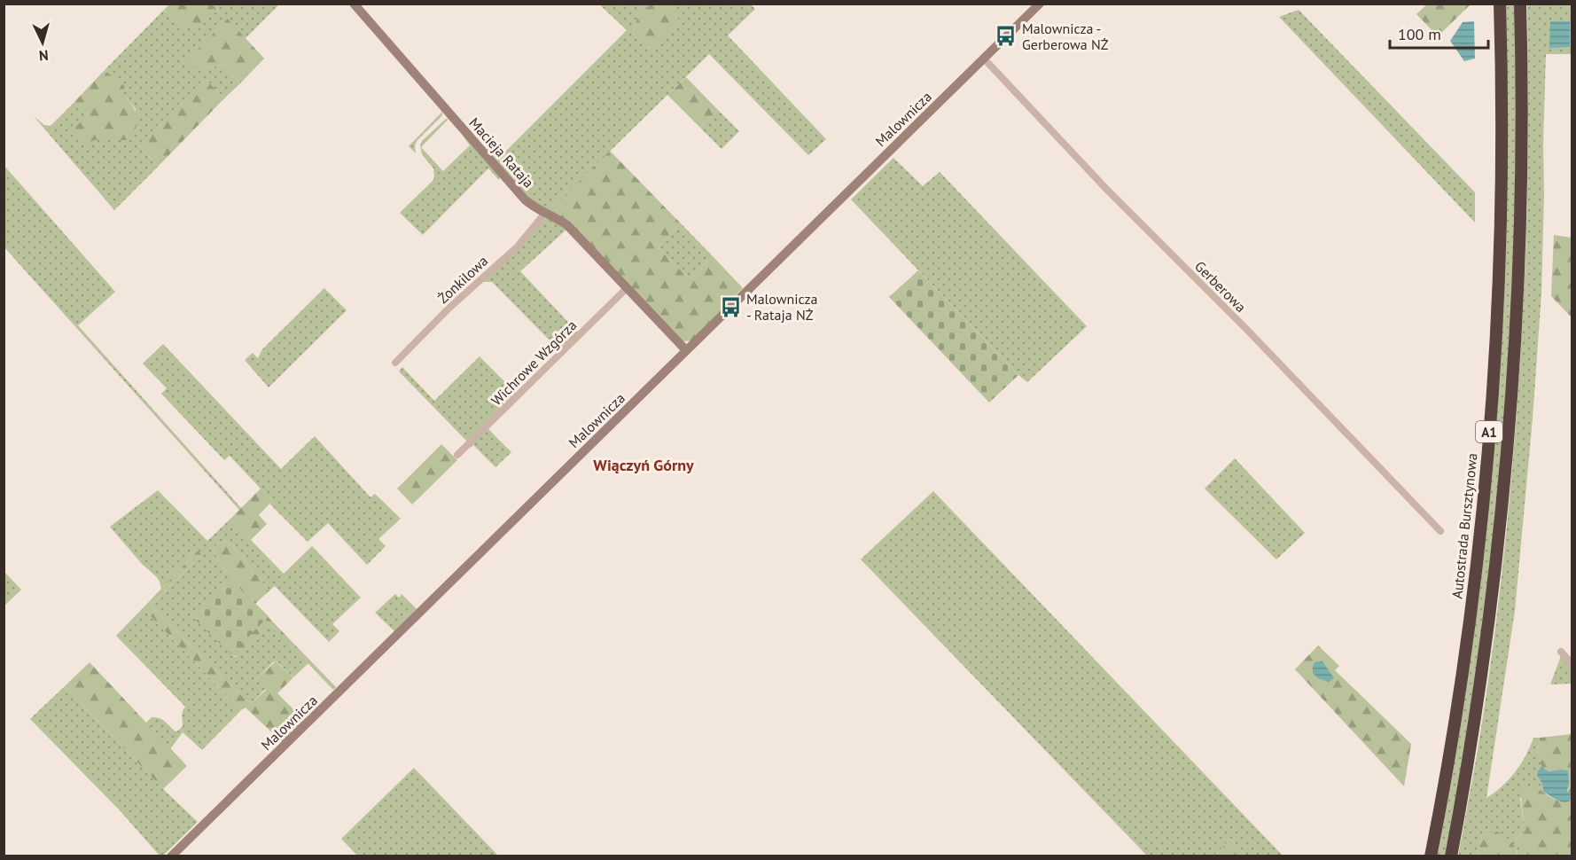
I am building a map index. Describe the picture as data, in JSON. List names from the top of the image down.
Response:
{
  "streets": {
    "highway": ["A1", "Autostrada Bursztynowa"],
    "street": [
      "Malownicza",
      "Macieja Rataja",
      "Żonkilowa",
      "Gerberowa",
      "Wichrowe Wzgórza"
    ]
  },
  "crossings": [
    ["Malownicza", "Macieja Rataja"],
    ["Malownicza", "Gerberowa"],
    ["Macieja Rataja", "Żonkilowa"],
    ["Macieja Rataja", "Wichrowe Wzgórza"]
  ],
  "districts": ["Wiączyń Górny"],
  "places": {
    "bus stop": ["Malownicza - Gerberowa NŻ", "Malownicza - Rataja NŻ"]
  },
  "scale_bar": "100 m",
  "north": "bottom"
}
